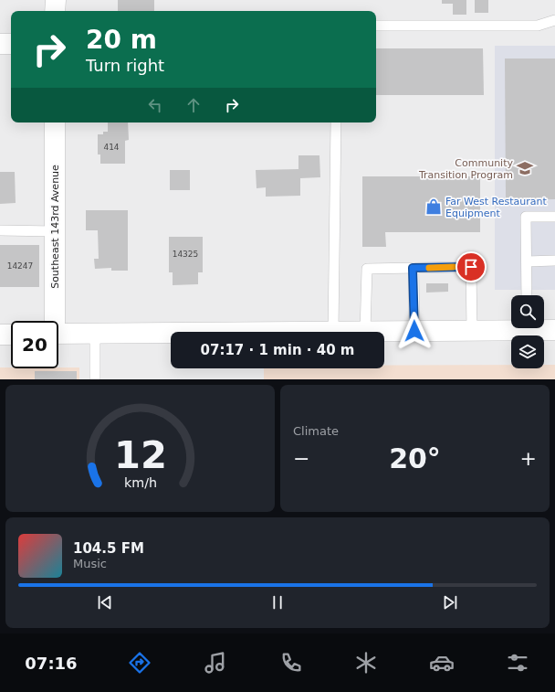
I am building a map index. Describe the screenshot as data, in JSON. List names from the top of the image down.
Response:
{
  "streets": {
    "main road": ["Southeast 143rd Avenue"]
  },
  "places": {
    "school or university": ["Community Transition Program"],
    "shop": ["Far West Restaurant Equipment"]
  },
  "house_numbers": ["414", "14325", "14247"],
  "page": {
    "turn": ["20 m", "Turn right"],
    "limit": "20",
    "trip": "07:17 · 1 min · 40 m",
    "tile": "Climate",
    "heat": ["−", "20°", "+"],
    "song": ["104.5 FM", "Music"],
    "tabs": "07:16",
    "gauge": ["12", "km/h"]
  }
}
